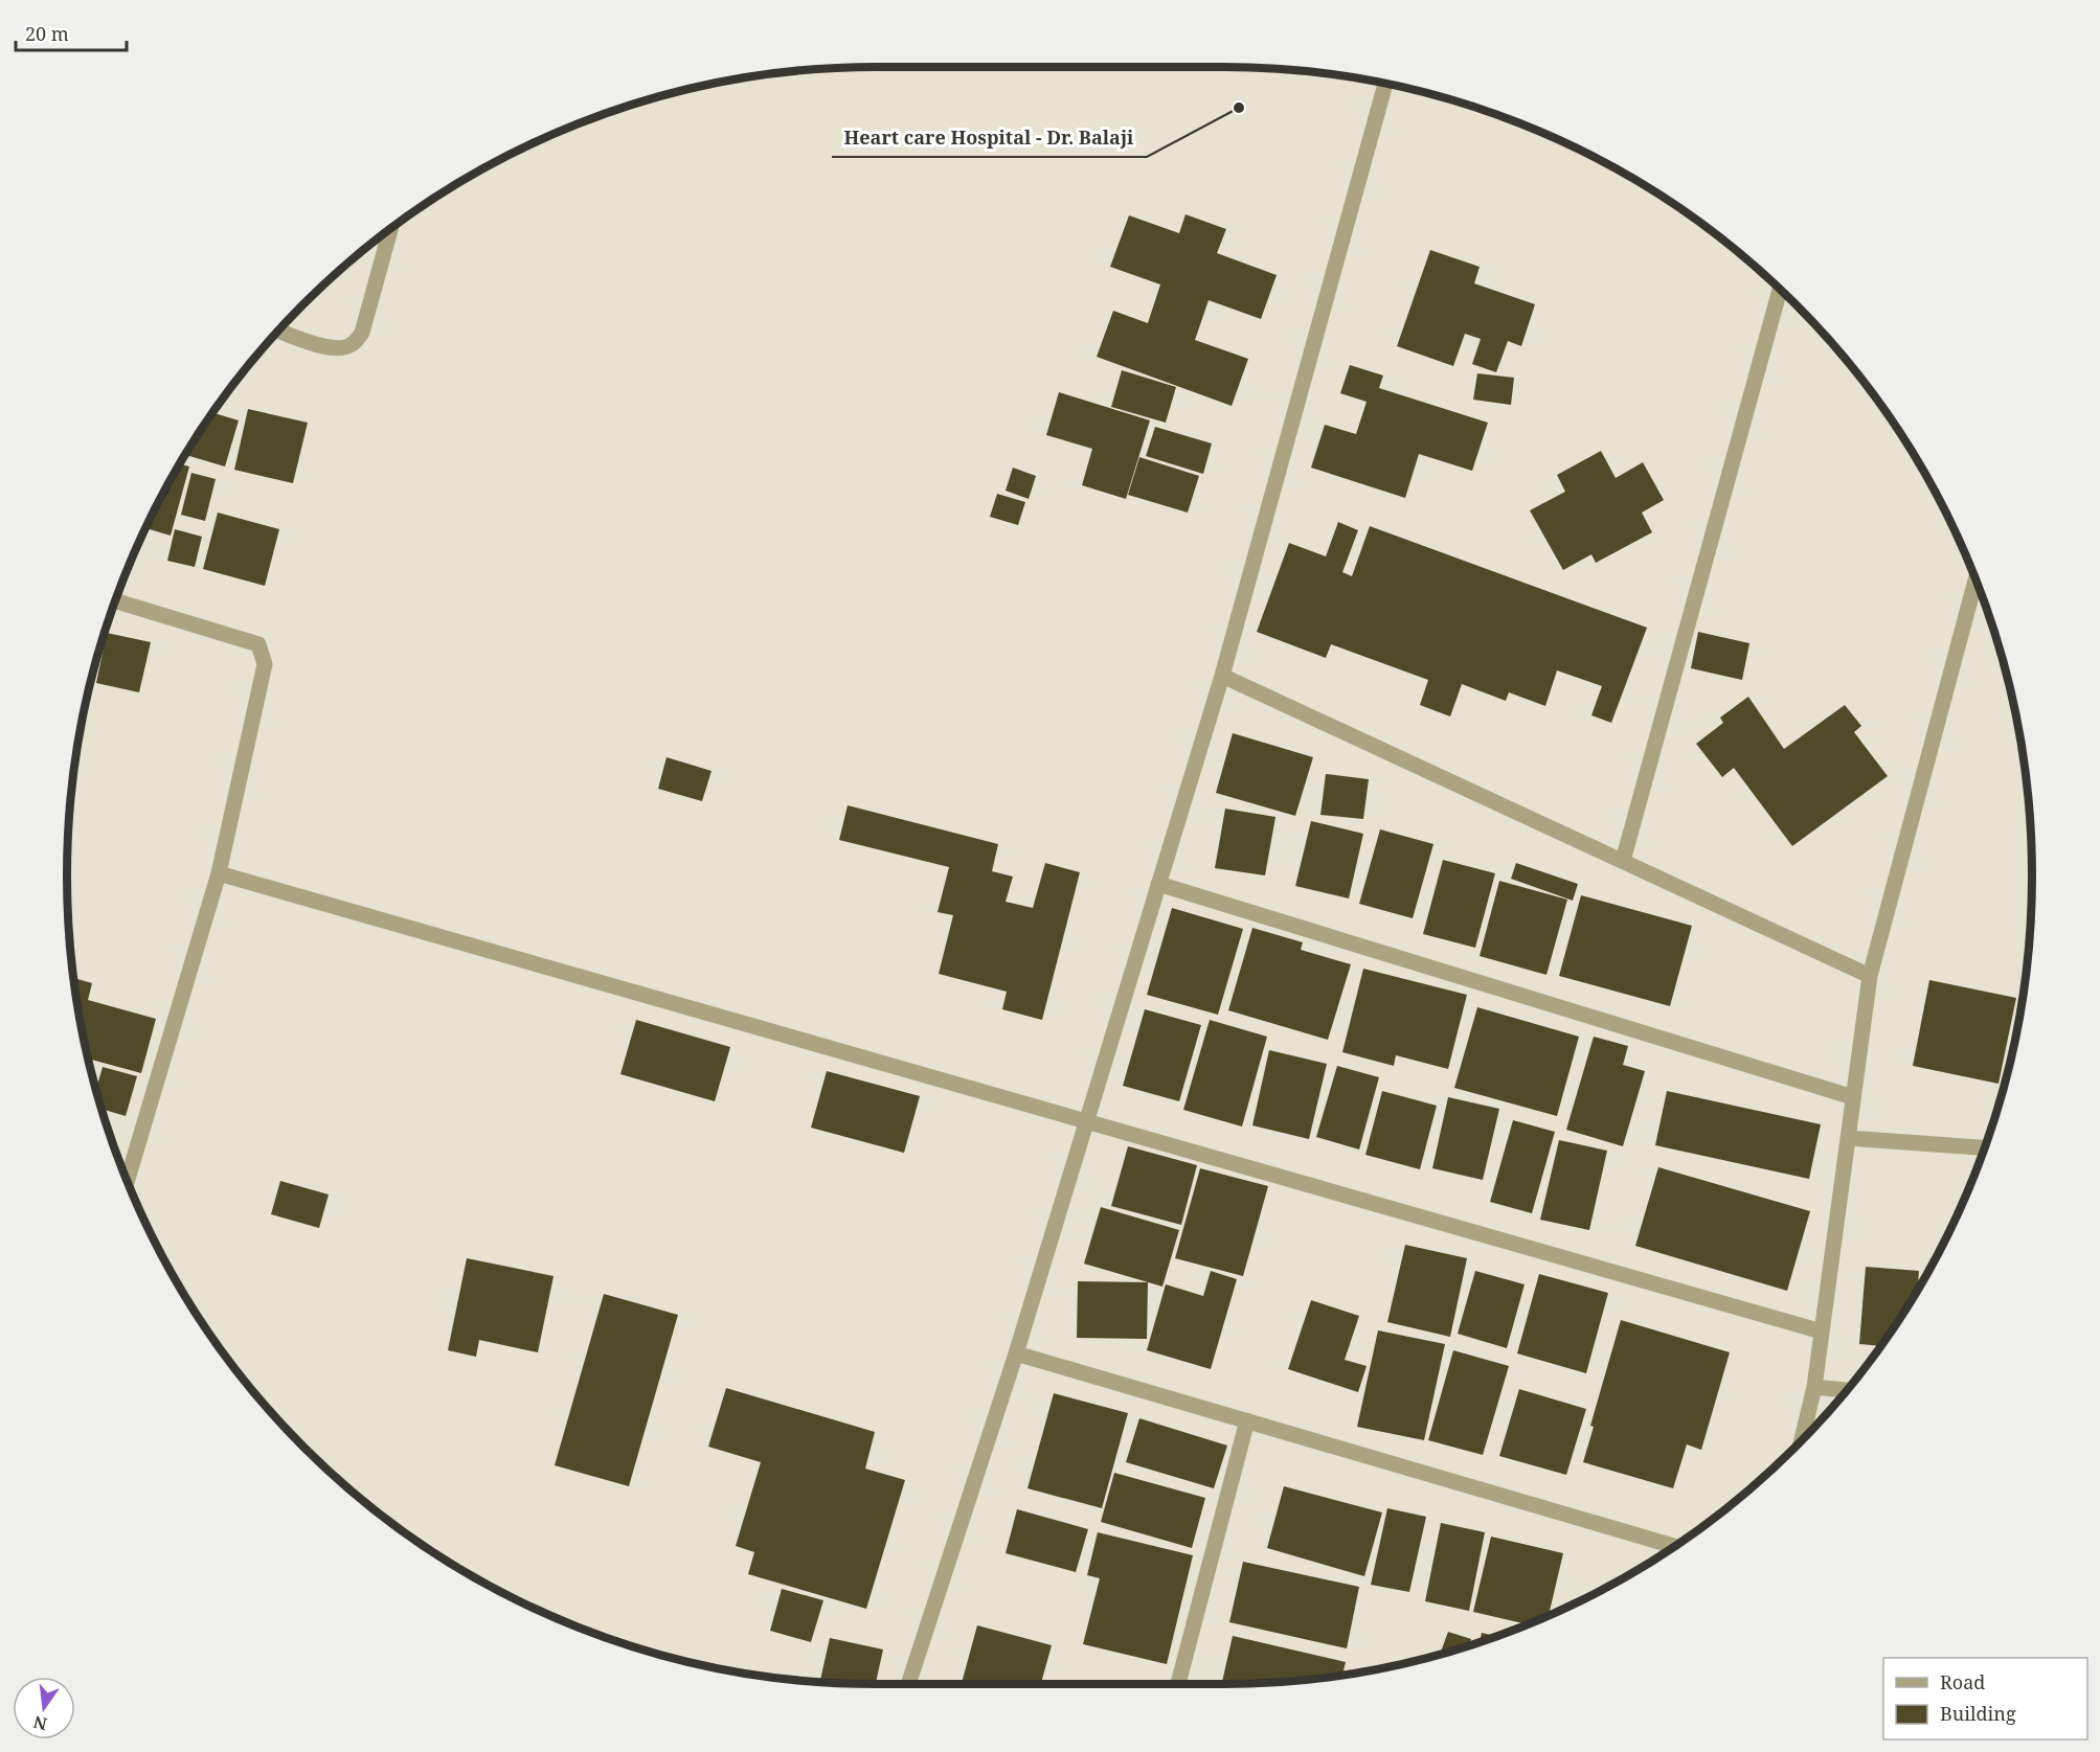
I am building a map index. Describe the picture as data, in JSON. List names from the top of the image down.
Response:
{
  "places": ["Heart care Hospital - Dr. Balaji"],
  "legend": ["Road", "Building"],
  "scale_bar": "20 m",
  "north": "bottom"
}
